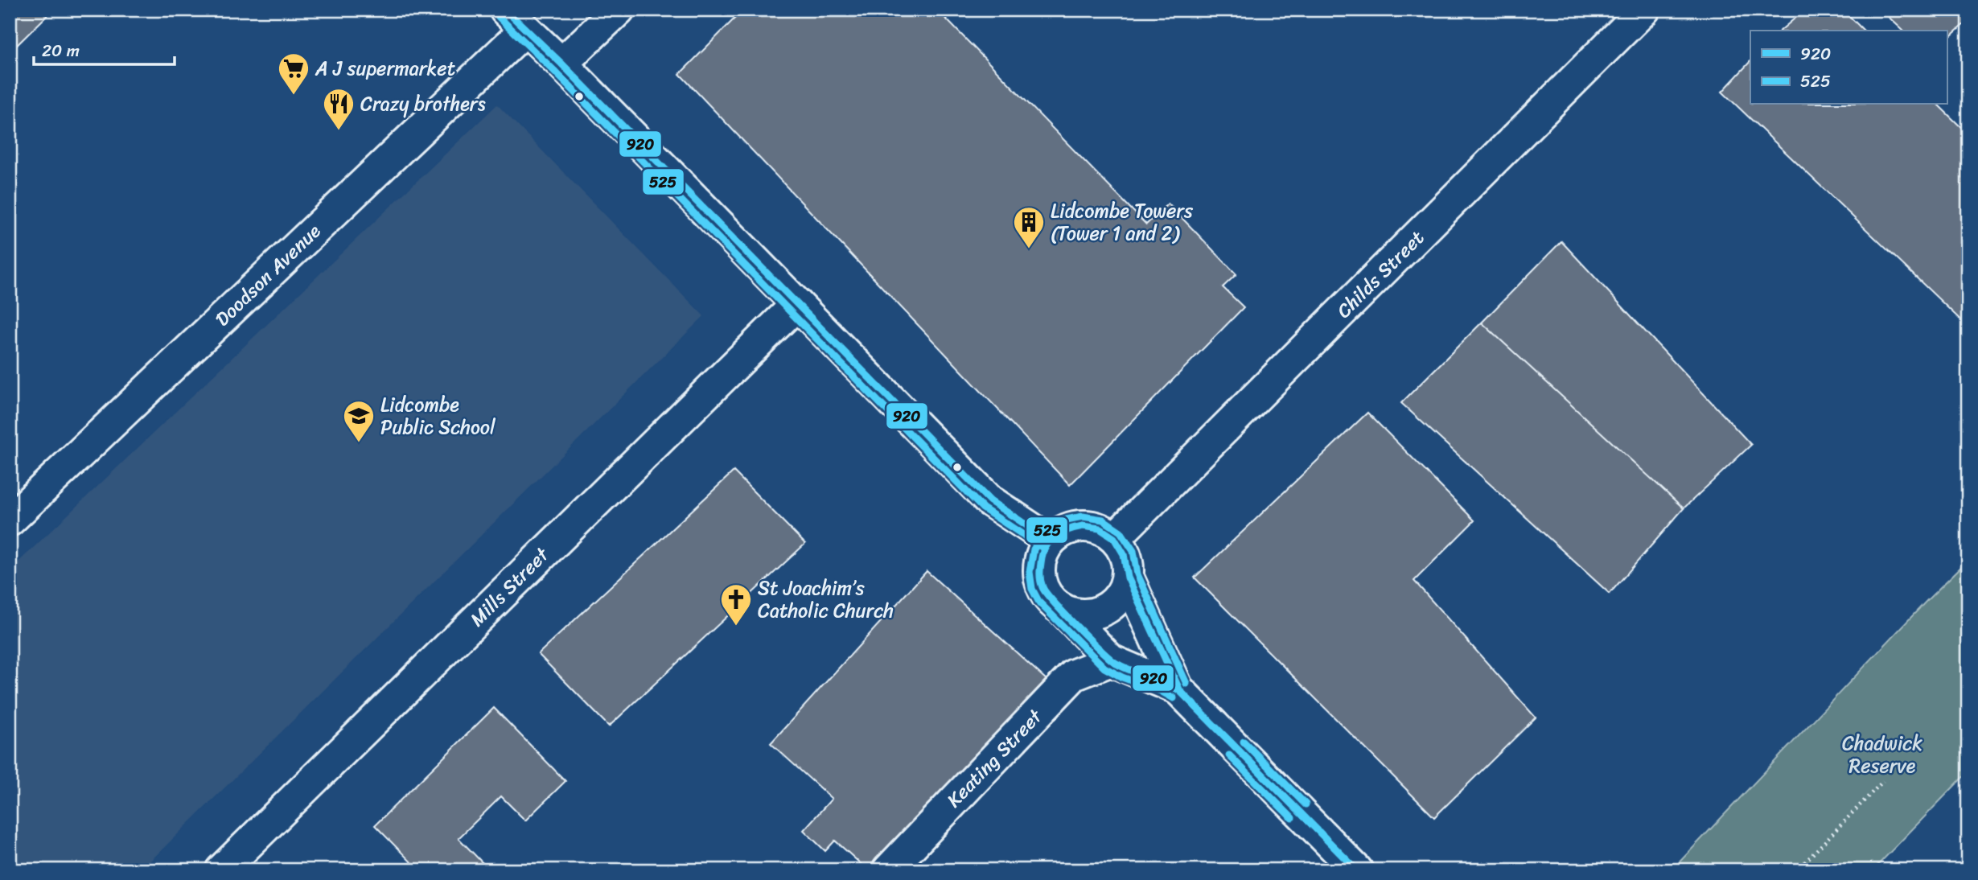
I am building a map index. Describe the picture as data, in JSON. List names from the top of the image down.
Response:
{
  "streets": {
    "street": [
      "Childs Street",
      "Doodson Avenue",
      "Mills Street",
      "Keating Street"
    ]
  },
  "parks": ["Chadwick Reserve"],
  "places": {
    "supermarket": ["A J supermarket"],
    "restaurant": ["Crazy brothers"],
    "building": ["Lidcombe Towers (Tower 1 and 2)"],
    "school or university": ["Lidcombe Public School"],
    "church": ["St Joachim’s Catholic Church"]
  },
  "lines": ["transit line 920", "transit line 525"],
  "legend": ["920", "525"],
  "scale_bar": "20 m"
}
